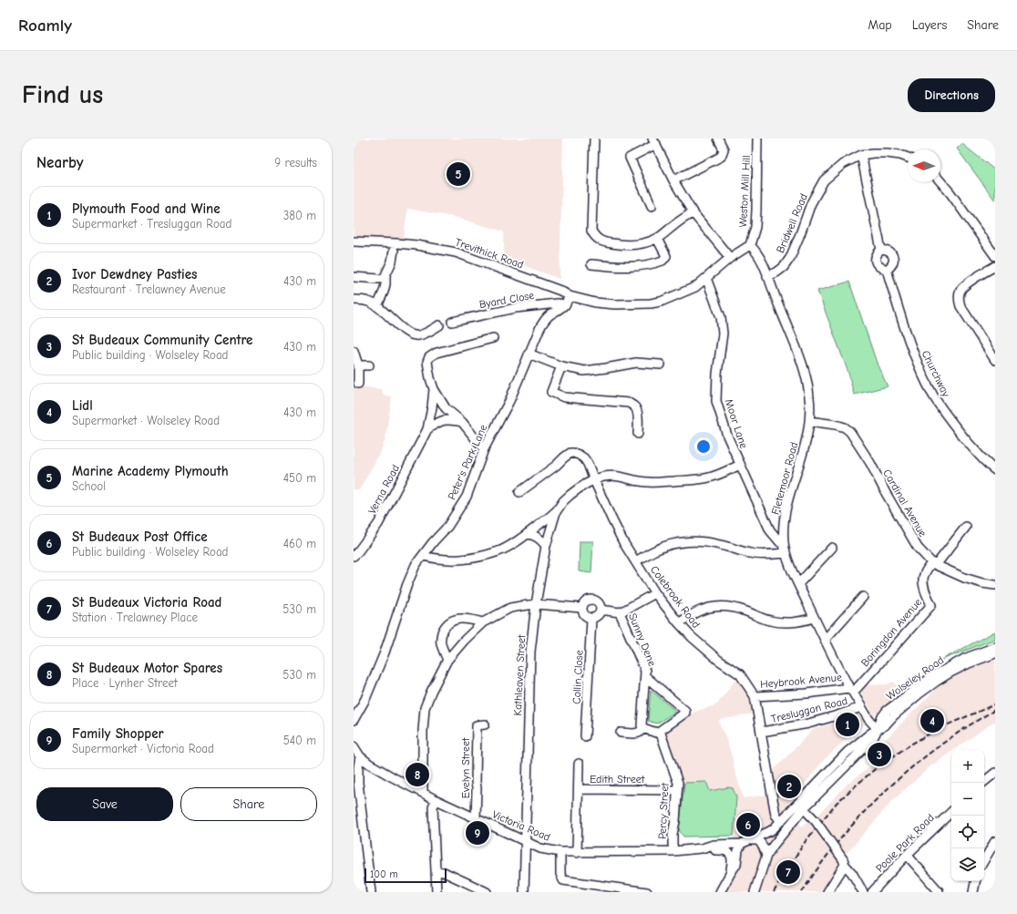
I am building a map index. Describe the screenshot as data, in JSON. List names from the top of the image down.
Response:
{
  "streets": {
    "street": [
      "Weston Mill Hill",
      "Bridwell Road",
      "Trevithick Road",
      "Byard Close",
      "Churchway",
      "Moor Lane",
      "Peter's Park Lane",
      "Fletemoor Road",
      "Verna Road",
      "Cardinal Avenue",
      "Colebrook Road",
      "Boringdon Avenue",
      "Sunny Dene",
      "Kathleaven Street",
      "Collin Close",
      "Wolseley Road",
      "Heybrook Avenue",
      "Tresluggan Road",
      "Evelyn Street",
      "Edith Street",
      "Percy Street",
      "Victoria Road",
      "Poole Park Road"
    ]
  },
  "crossings": [
    ["Weston Mill Hill", "Fletemoor Road"],
    ["Bridwell Road", "Churchway"],
    ["Bridwell Road", "Fletemoor Road"],
    ["Trevithick Road", "Byard Close"],
    ["Trevithick Road", "Peter's Park Lane"],
    ["Byard Close", "Peter's Park Lane"],
    ["Moor Lane", "Fletemoor Road"],
    ["Fletemoor Road", "Cardinal Avenue"],
    ["Fletemoor Road", "Boringdon Avenue"],
    ["Fletemoor Road", "Wolseley Road"],
    ["Fletemoor Road", "Heybrook Avenue"],
    ["Fletemoor Road", "Tresluggan Road"],
    ["Cardinal Avenue", "Boringdon Avenue"],
    ["Colebrook Road", "Wolseley Road"],
    ["Colebrook Road", "Heybrook Avenue"],
    ["Colebrook Road", "Tresluggan Road"],
    ["Boringdon Avenue", "Heybrook Avenue"],
    ["Sunny Dene", "Percy Street"],
    ["Kathleaven Street", "Victoria Road"],
    ["Wolseley Road", "Victoria Road"],
    ["Evelyn Street", "Victoria Road"],
    ["Edith Street", "Percy Street"],
    ["Percy Street", "Victoria Road"]
  ],
  "scale_bar": "100 m",
  "north": "left",
  "page": {
    "header": "Roamly",
    "nav": ["Map", "Layers", "Share"],
    "buttons": [
      "Directions",
      ["Save", "Share"]
    ],
    "title": "Find us",
    "heading": ["Nearby", "9 results"],
    "pins": [
      "5",
      "4",
      "1",
      "3",
      "8",
      "2",
      "6",
      "9",
      "7"
    ],
    "list": [
      {
        "mark": "1",
        "name": "Plymouth Food and Wine",
        "note": "Supermarket · Tresluggan Road",
        "value": "380 m"
      },
      {
        "mark": "2",
        "name": "Ivor Dewdney Pasties",
        "note": "Restaurant · Trelawney Avenue",
        "value": "430 m"
      },
      {
        "mark": "3",
        "name": "St Budeaux Community Centre",
        "note": "Public building · Wolseley Road",
        "value": "430 m"
      },
      {
        "mark": "4",
        "name": "Lidl",
        "note": "Supermarket · Wolseley Road",
        "value": "430 m"
      },
      {
        "mark": "5",
        "name": "Marine Academy Plymouth",
        "note": "School",
        "value": "450 m"
      },
      {
        "mark": "6",
        "name": "St Budeaux Post Office",
        "note": "Public building · Wolseley Road",
        "value": "460 m"
      },
      {
        "mark": "7",
        "name": "St Budeaux Victoria Road",
        "note": "Station · Trelawney Place",
        "value": "530 m"
      },
      {
        "mark": "8",
        "name": "St Budeaux Motor Spares",
        "note": "Place · Lynher Street",
        "value": "530 m"
      },
      {
        "mark": "9",
        "name": "Family Shopper",
        "note": "Supermarket · Victoria Road",
        "value": "540 m"
      }
    ],
    "map_buttons": ["+", "−"],
    "scale": "100 m"
  }
}
